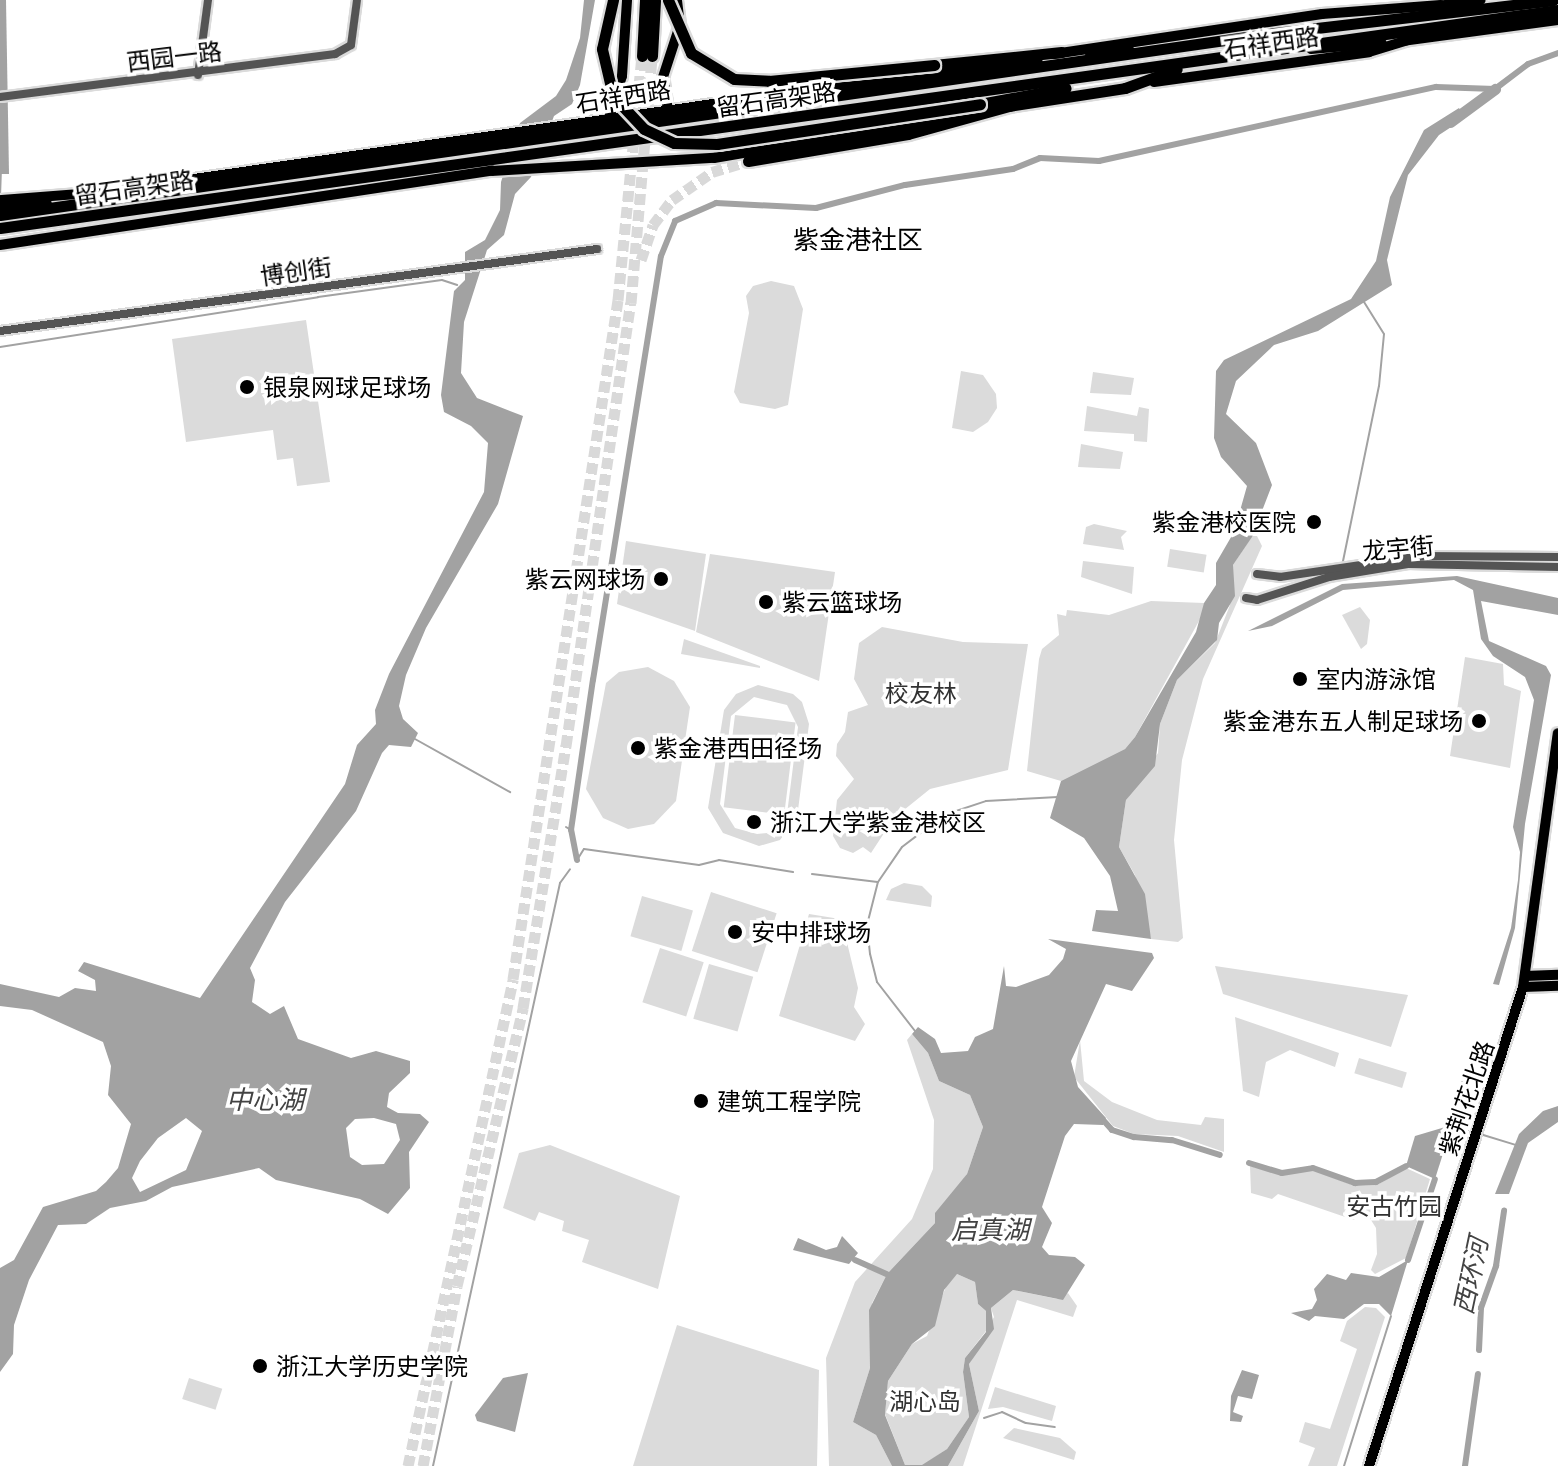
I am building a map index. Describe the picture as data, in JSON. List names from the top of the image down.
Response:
{
  "streets": {
    "highway": ["石祥西路", "留石高架路"],
    "main road": ["紫荆花北路"],
    "street": ["西园一路", "博创街", "龙宇街"]
  },
  "crossings": [
    ["石祥西路", "留石高架路"]
  ],
  "districts": ["紫金港社区"],
  "water": ["中心湖", "启真湖", "西环河"],
  "parks": ["校友林", "安古竹园", "湖心岛"],
  "places": [
    "银泉网球足球场",
    "紫金港校医院",
    "紫云网球场",
    "紫云篮球场",
    "室内游泳馆",
    "紫金港东五人制足球场",
    "紫金港西田径场",
    "浙江大学紫金港校区",
    "安中排球场",
    "建筑工程学院",
    "浙江大学历史学院"
  ]
}
